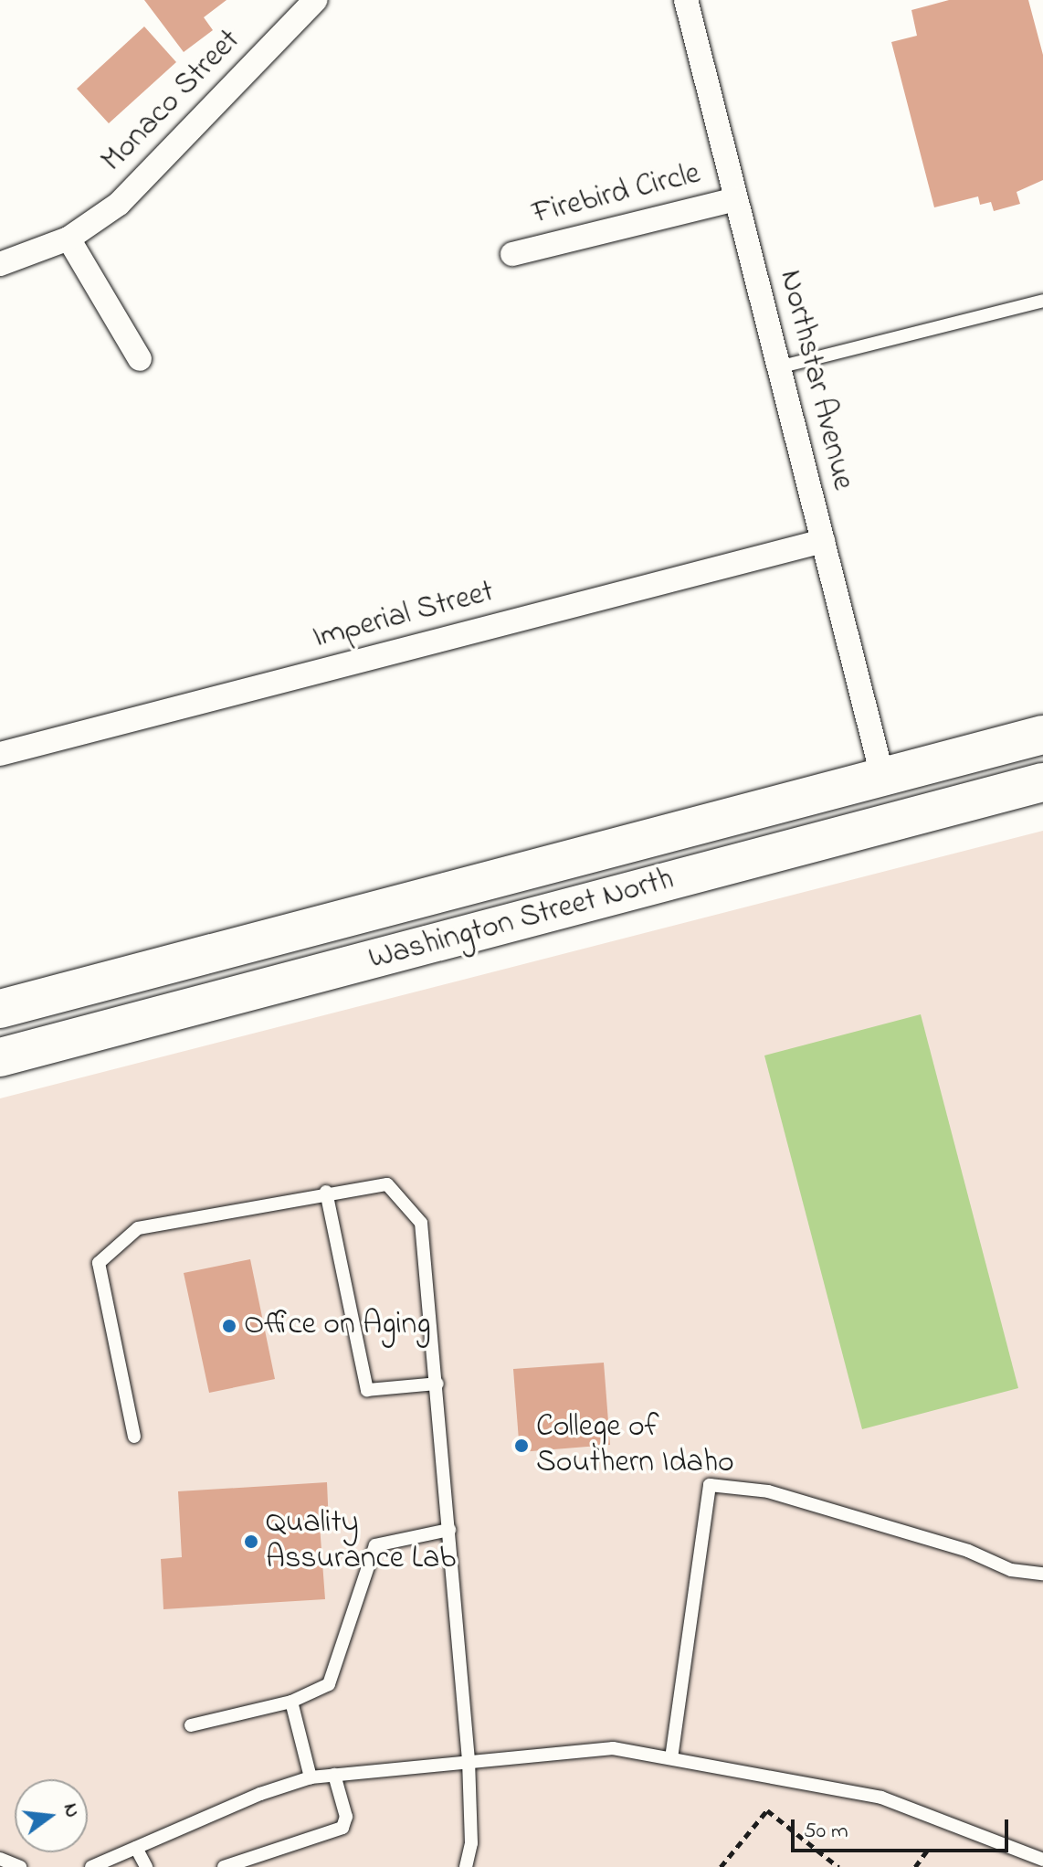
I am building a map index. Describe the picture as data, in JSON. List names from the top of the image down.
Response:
{
  "streets": {
    "main road": ["Washington Street North"],
    "street": [
      "Monaco Street",
      "Firebird Circle",
      "Northstar Avenue",
      "Imperial Street"
    ]
  },
  "crossings": [
    ["Firebird Circle", "Northstar Avenue"],
    ["Northstar Avenue", "Imperial Street"],
    ["Northstar Avenue", "Washington Street North"]
  ],
  "places": ["Office on Aging", "College of Southern Idaho", "Quality Assurance Lab"],
  "scale_bar": "50 m",
  "north": "right"
}
